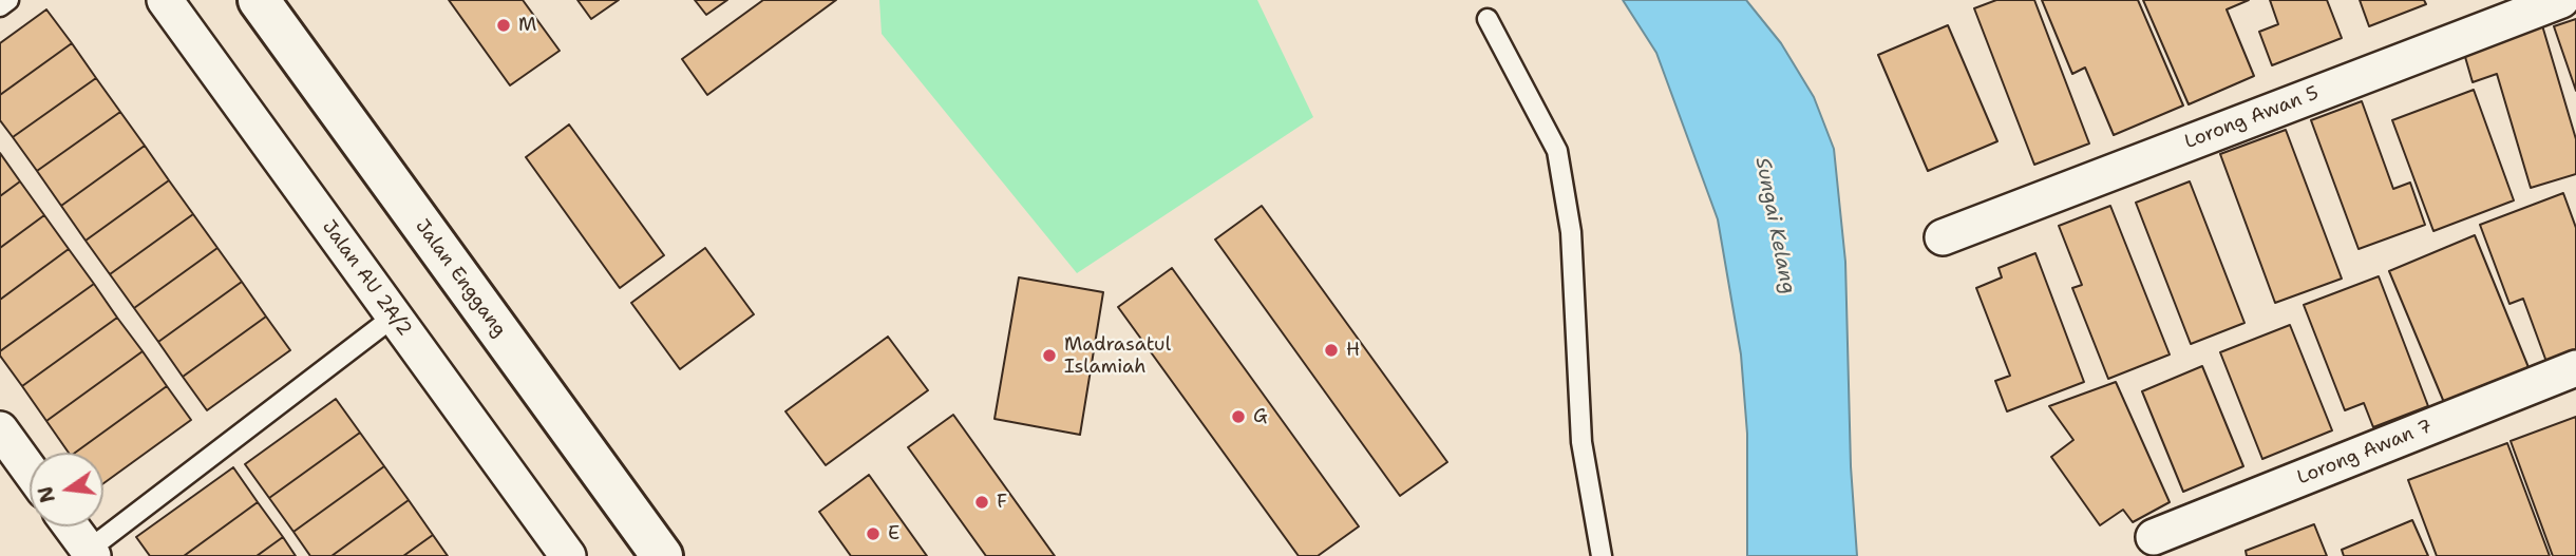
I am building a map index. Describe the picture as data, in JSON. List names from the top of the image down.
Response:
{
  "streets": {
    "main road": ["Jalan Enggang"],
    "street": ["Lorong Awan 5", "Jalan AU 2A/2", "Lorong Awan 7"]
  },
  "water": ["Sungai Kelang"],
  "places": [
    "M",
    "H",
    "Madrasatul Islamiah",
    "G",
    "F",
    "E"
  ],
  "north": "left"
}
